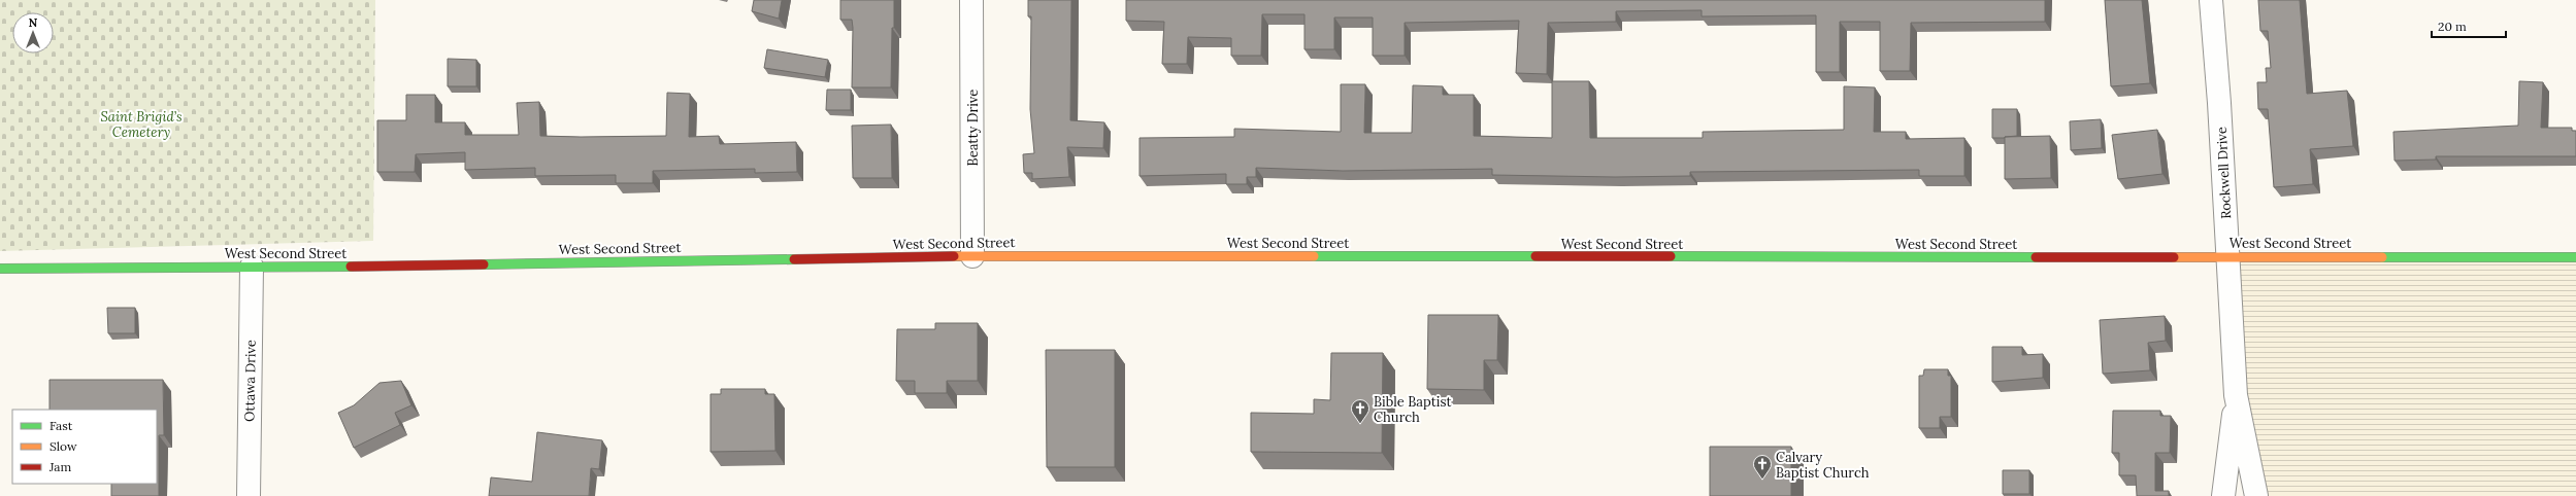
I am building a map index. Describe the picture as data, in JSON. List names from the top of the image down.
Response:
{
  "streets": {
    "main road": ["West Second Street"],
    "street": ["Beatty Drive", "Rockwell Drive", "Ottawa Drive"]
  },
  "crossings": [
    ["Beatty Drive", "West Second Street"],
    ["Rockwell Drive", "West Second Street"],
    ["West Second Street", "Ottawa Drive"]
  ],
  "parks": ["Saint Brigid’s Cemetery"],
  "places": {
    "church": ["Bible Baptist Church", "Calvary Baptist Church"]
  },
  "legend": ["Fast", "Slow", "Jam"],
  "scale_bar": "20 m",
  "north": "top"
}
